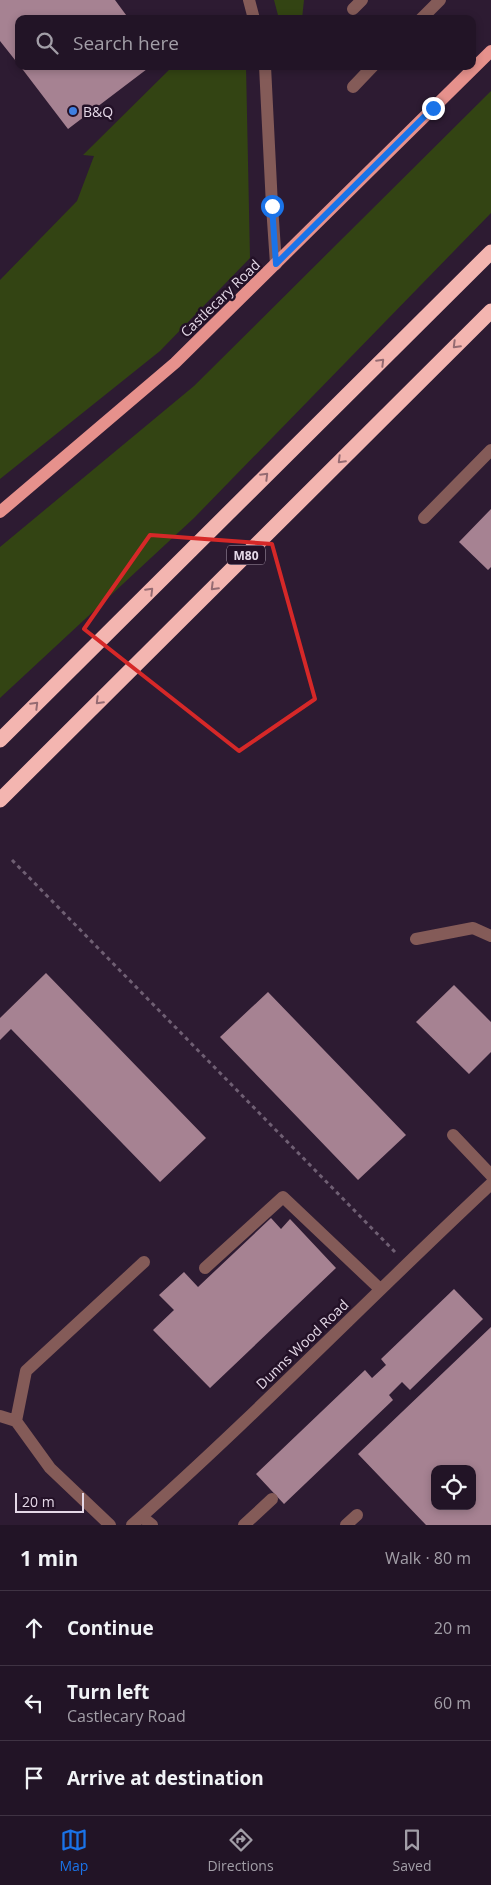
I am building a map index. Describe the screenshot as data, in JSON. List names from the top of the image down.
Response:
{
  "streets": {
    "highway": ["M80"],
    "main road": ["Castlecary Road"],
    "street": ["Dunns Wood Road"]
  },
  "places": ["B&Q"],
  "scale_bar": "20 m",
  "page": {
    "search": "Search here",
    "scale": "20 m",
    "heading": ["1 min", "Walk · 80 m"],
    "list": [
      ["Continue", "20 m"],
      ["Turn left", "Castlecary Road", "60 m"],
      "Arrive at destination"
    ],
    "nav": ["Map", "Directions", "Saved"]
  }
}
